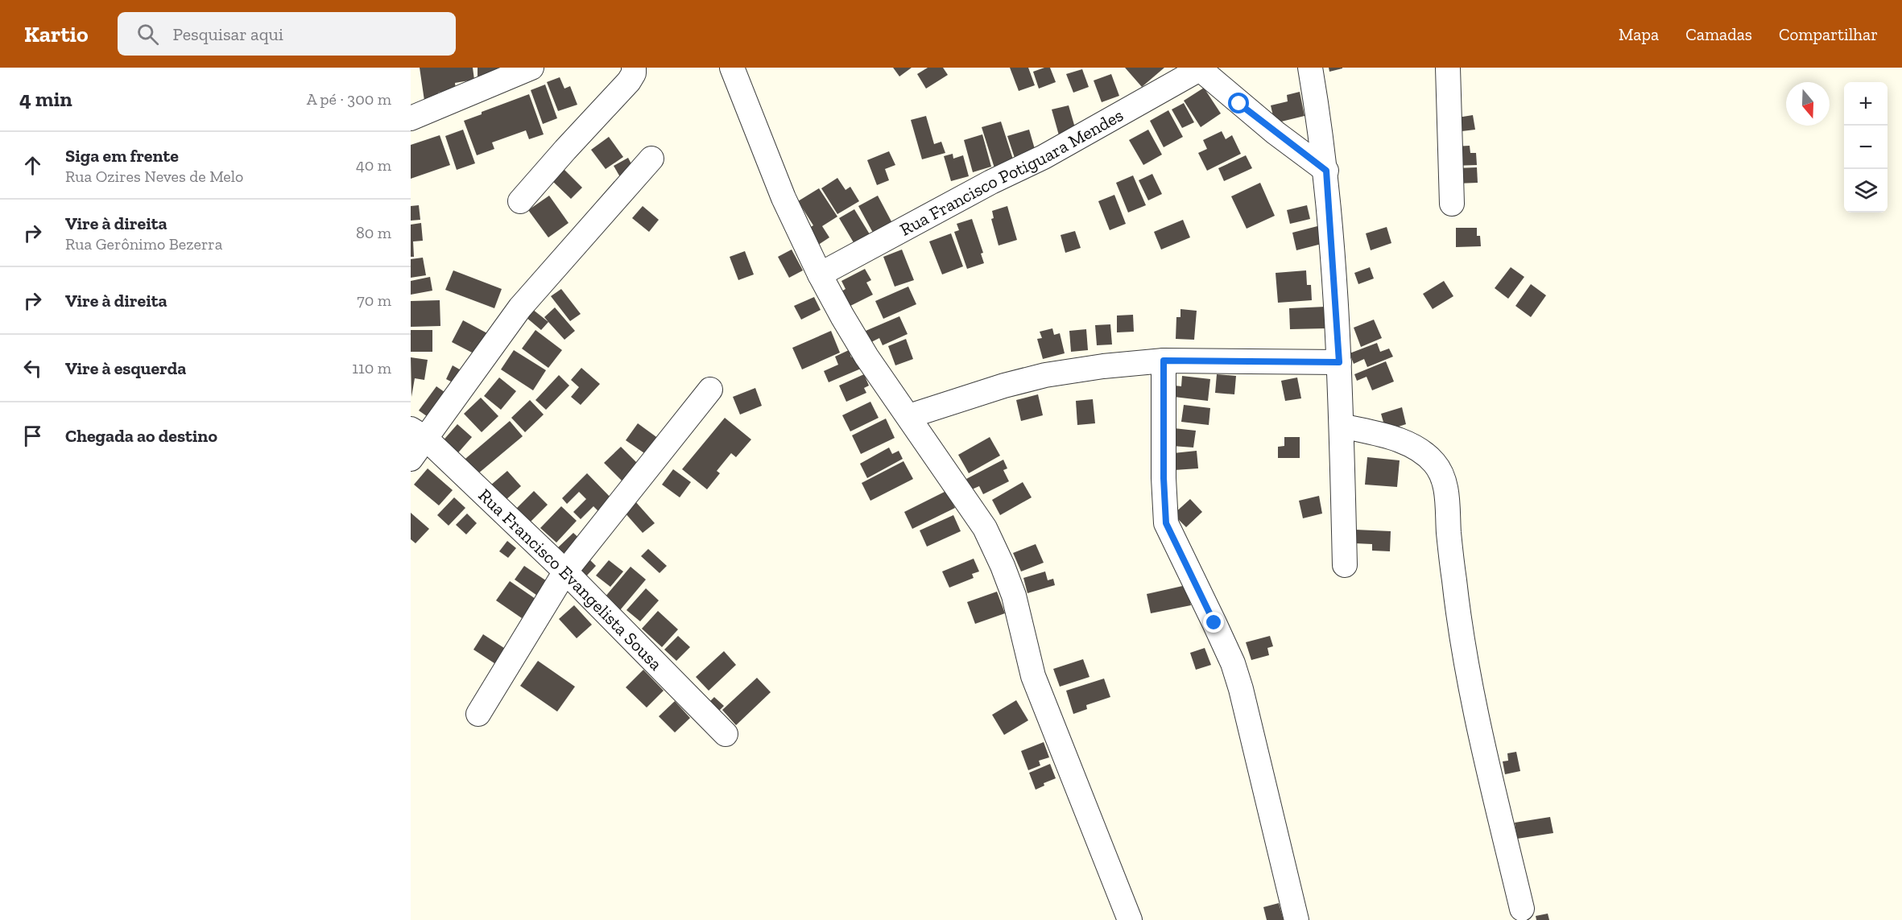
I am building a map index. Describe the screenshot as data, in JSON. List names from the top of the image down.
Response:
{
  "streets": {
    "street": ["Rua Francisco Potiguara Mendes", "Rua Francisco Evangelista Sousa"]
  },
  "north": "bottom",
  "page": {
    "header": "Kartio",
    "search": "Pesquisar aqui",
    "nav": ["Mapa", "Camadas", "Compartilhar"],
    "heading": ["4 min", "A pé · 300 m"],
    "map_buttons": ["+", "−"],
    "list": [
      ["Siga em frente", "Rua Ozires Neves de Melo", "40 m"],
      ["Vire à direita", "Rua Gerônimo Bezerra", "80 m"],
      ["Vire à direita", "70 m"],
      ["Vire à esquerda", "110 m"],
      "Chegada ao destino"
    ]
  }
}
